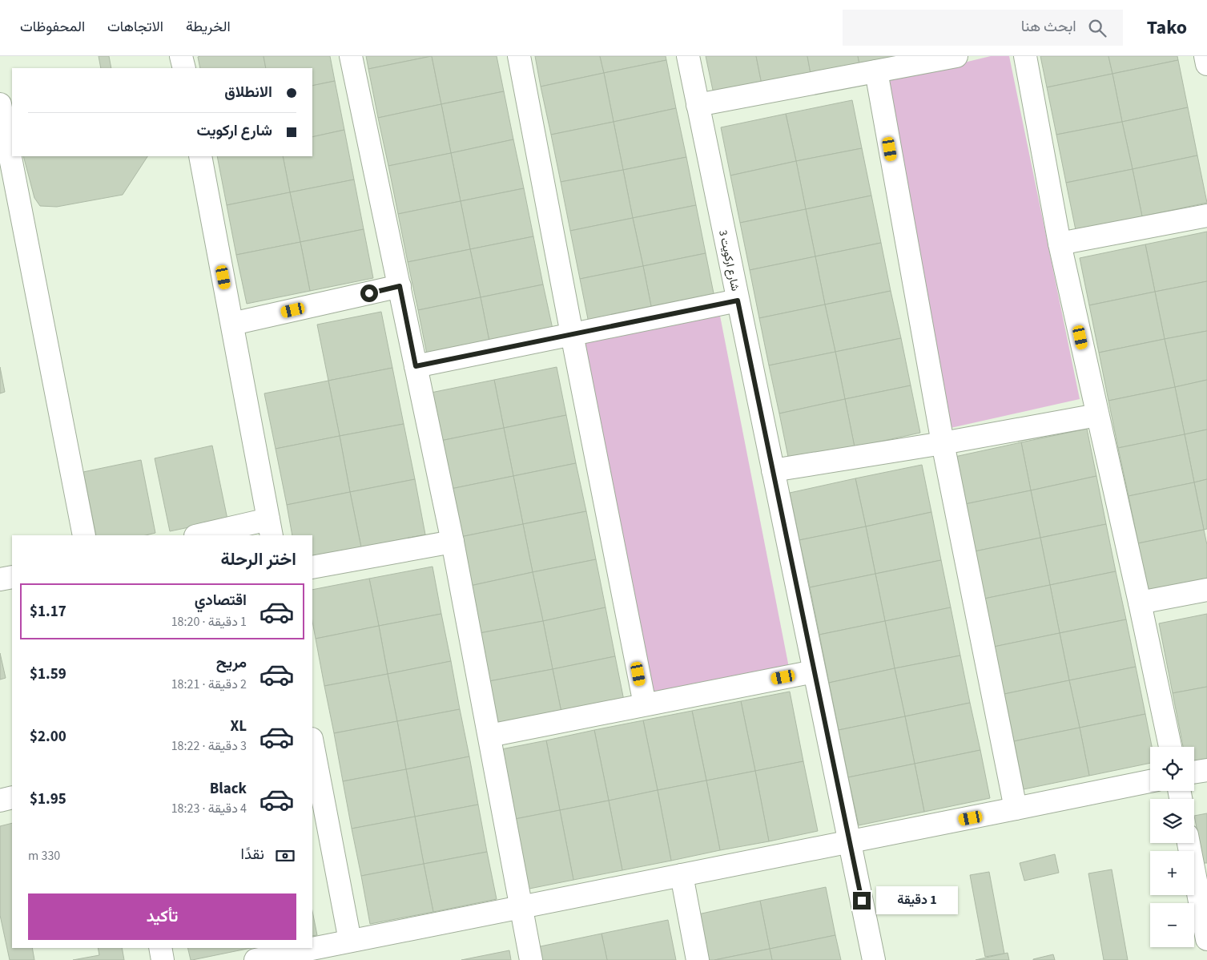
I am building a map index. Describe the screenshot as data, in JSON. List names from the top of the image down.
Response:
{
  "streets": {
    "street": ["شارع اركويت 3"]
  },
  "page": {
    "header": "Tako",
    "search": "ابحث هنا",
    "nav": ["الخريطة", "الاتجاهات", "المحفوظات"],
    "banner": ["الانطلاق", "شارع اركويت"],
    "heading": "اختر الرحلة",
    "list": [
      {
        "name": "اقتصادي",
        "note": "1 دقيقة · 18:20",
        "value": "$1.17"
      },
      {
        "name": "مريح",
        "note": "2 دقيقة · 18:21",
        "value": "$1.59"
      },
      {
        "name": "XL",
        "note": "3 دقيقة · 18:22",
        "value": "$2.00"
      },
      {
        "name": "Black",
        "note": "4 دقيقة · 18:23",
        "value": "$1.95"
      }
    ],
    "map_buttons": ["+", "−"],
    "pay": ["نقدًا", "330 m"],
    "buttons": "تأكيد",
    "bubble": "1 دقيقة"
  }
}
